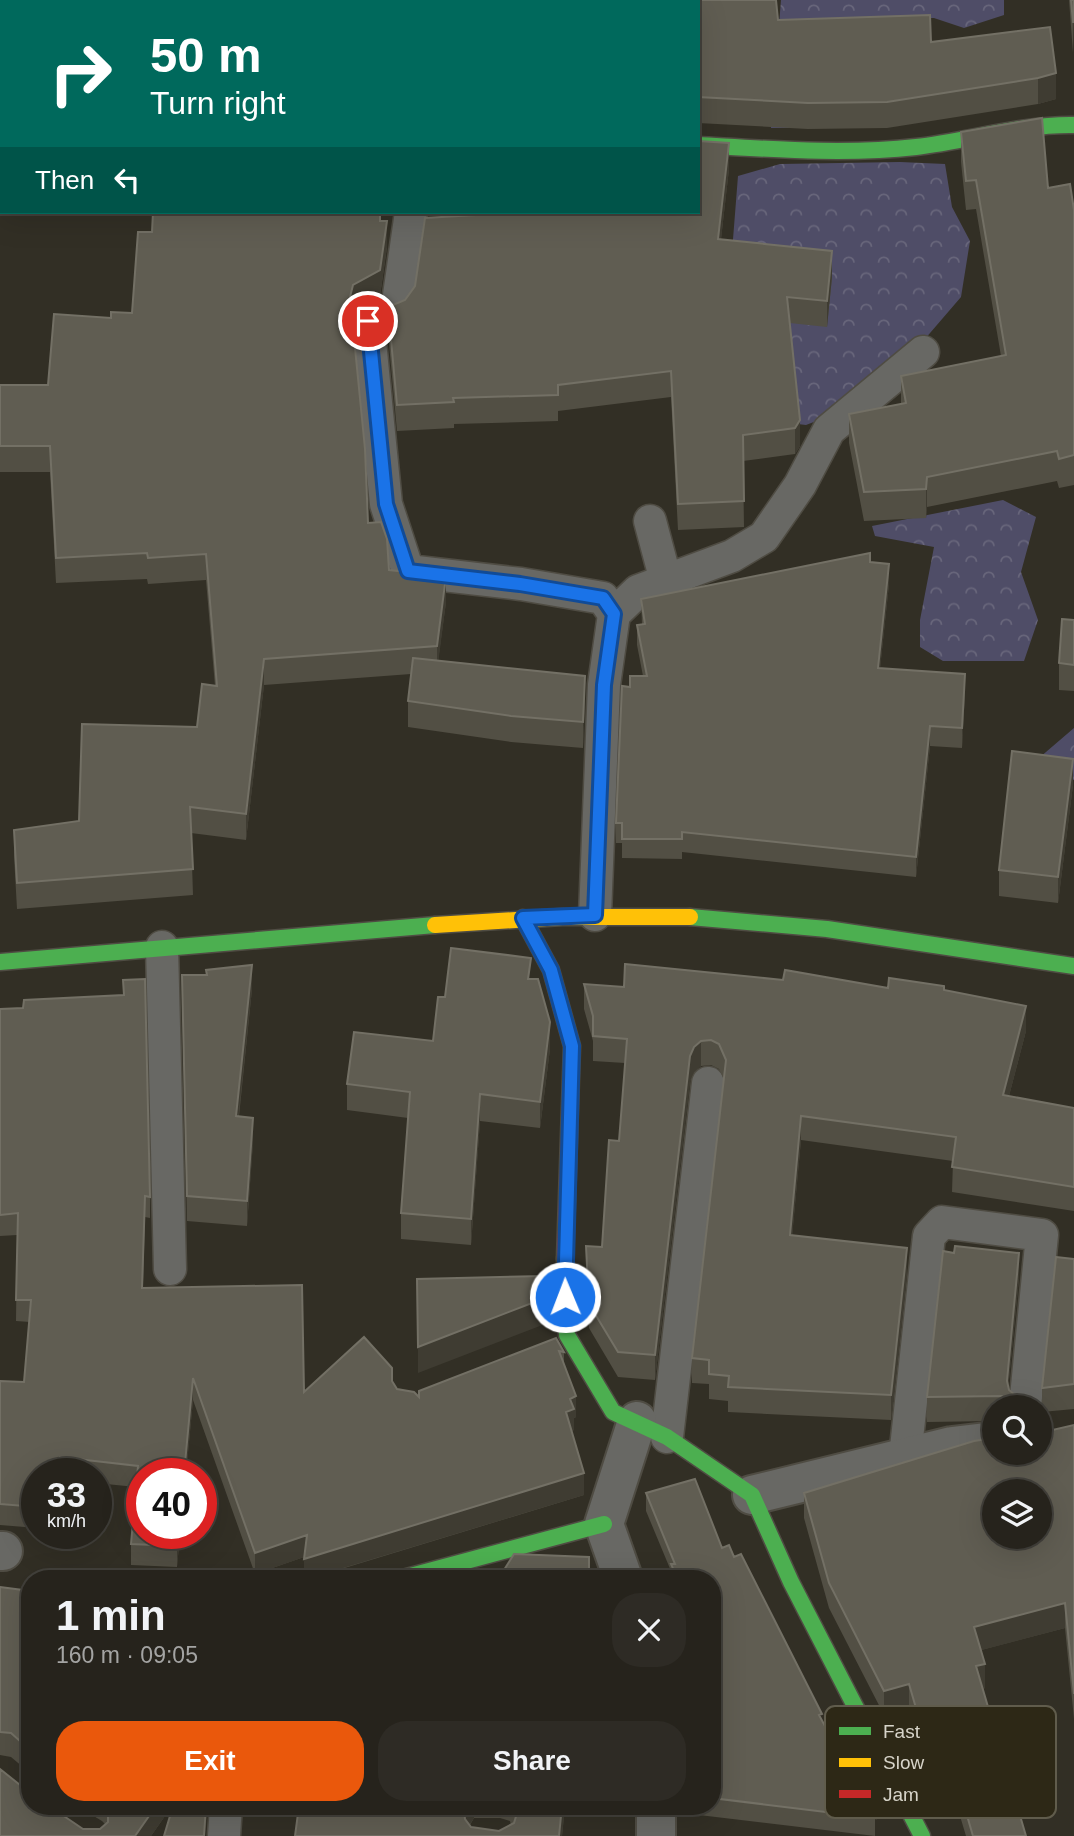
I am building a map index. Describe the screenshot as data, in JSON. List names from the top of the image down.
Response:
{
  "legend": ["Fast", "Slow", "Jam"],
  "page": {
    "turn": ["50 m", "Turn right"],
    "then": "Then",
    "speed": "33 km/h",
    "limit": "40",
    "heading": ["1 min", "160 m · 09:05"],
    "buttons": ["Exit", "Share"]
  }
}
